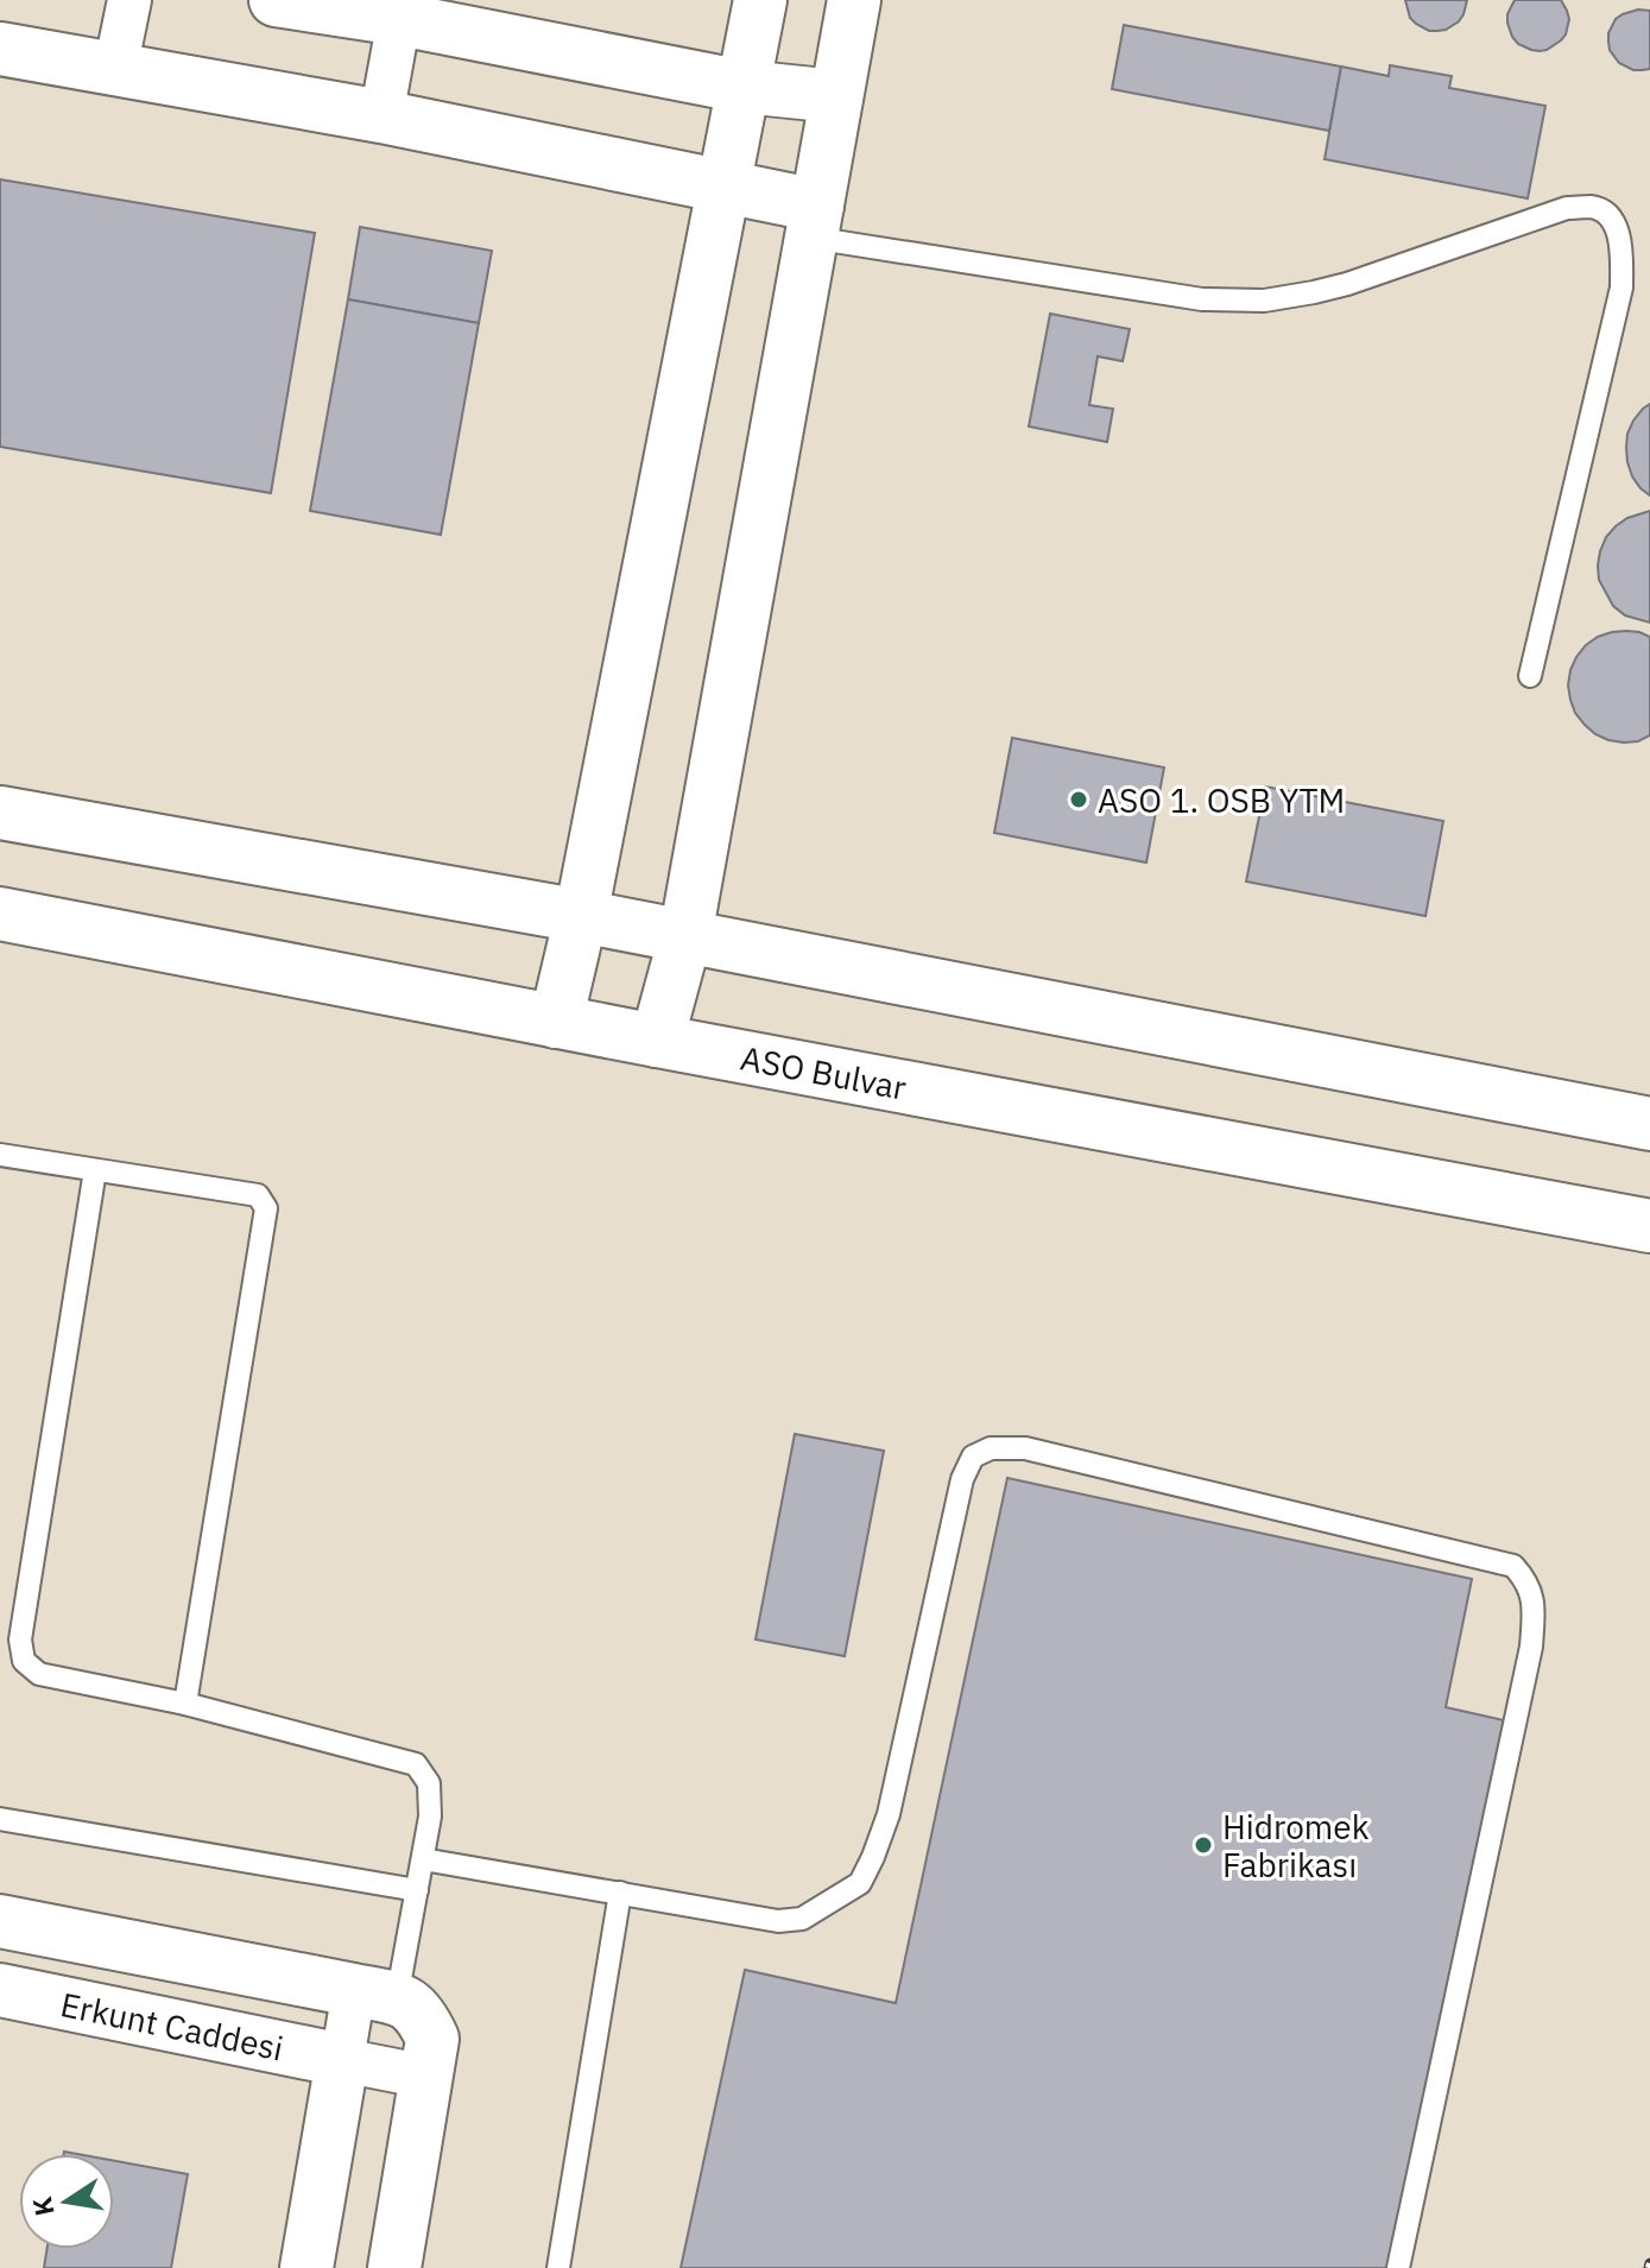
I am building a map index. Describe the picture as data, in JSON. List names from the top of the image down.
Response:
{
  "streets": {
    "street": ["ASO Bulvar", "Erkunt Caddesi"]
  },
  "places": ["ASO 1. OSB YTM", "Hidromek Fabrikası"],
  "north": "left"
}
